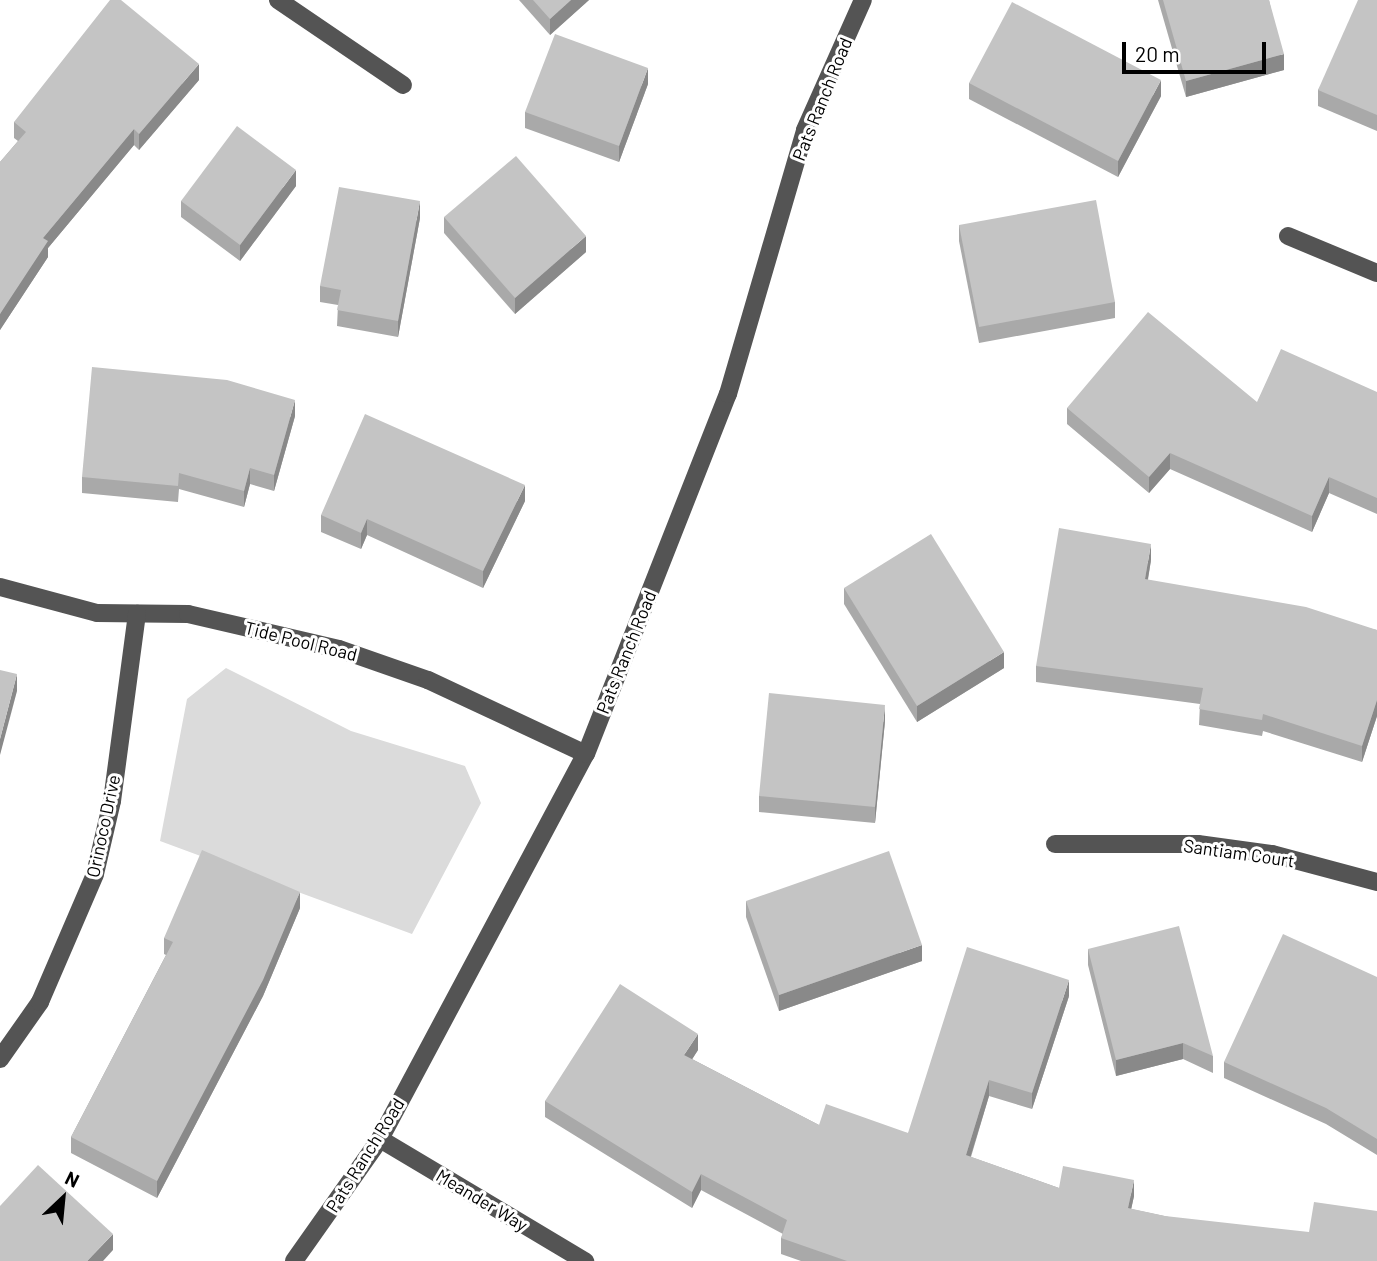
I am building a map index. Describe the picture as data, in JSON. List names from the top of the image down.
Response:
{
  "streets": {
    "street": [
      "Pats Ranch Road",
      "Tide Pool Road",
      "Orinoco Drive",
      "Santiam Court",
      "Meander Way"
    ]
  },
  "crossings": [
    ["Pats Ranch Road", "Tide Pool Road"],
    ["Pats Ranch Road", "Meander Way"],
    ["Tide Pool Road", "Orinoco Drive"]
  ],
  "scale_bar": "20 m",
  "north": "top right"
}
